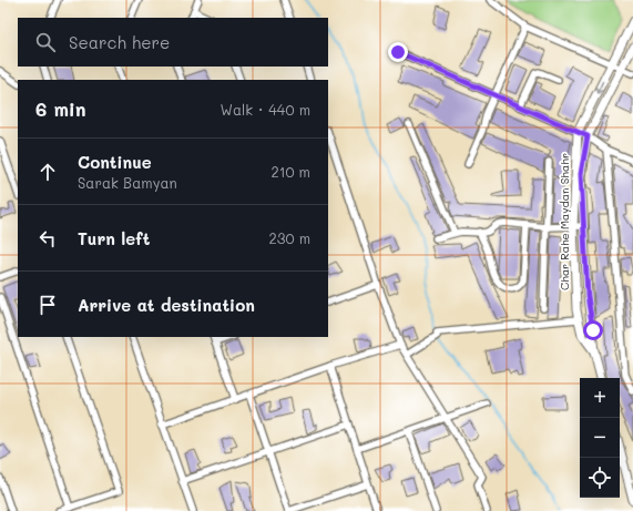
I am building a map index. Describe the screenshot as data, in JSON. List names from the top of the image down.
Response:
{
  "streets": {
    "main road": ["Char Rahe Maydan Shahr"]
  },
  "page": {
    "search": "Search here",
    "heading": ["6 min", "Walk · 440 m"],
    "list": [
      ["Continue", "Sarak Bamyan", "210 m"],
      ["Turn left", "230 m"],
      "Arrive at destination"
    ],
    "map_buttons": ["+", "−"]
  }
}
